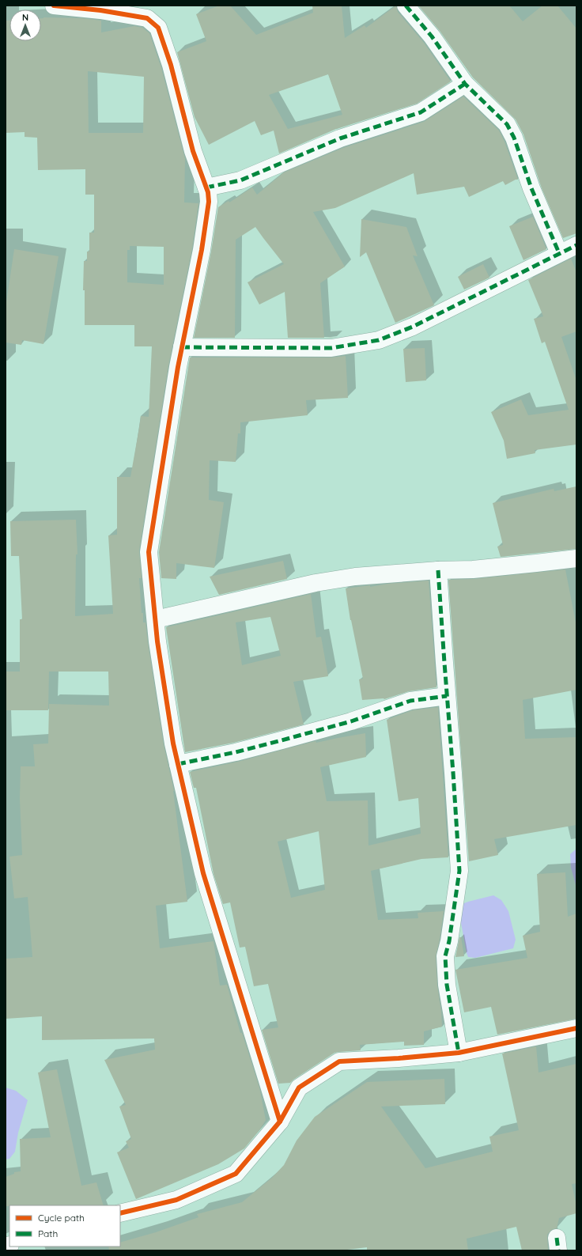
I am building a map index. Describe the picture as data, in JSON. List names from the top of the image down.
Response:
{
  "legend": ["Cycle path", "Path"],
  "north": "top"
}
